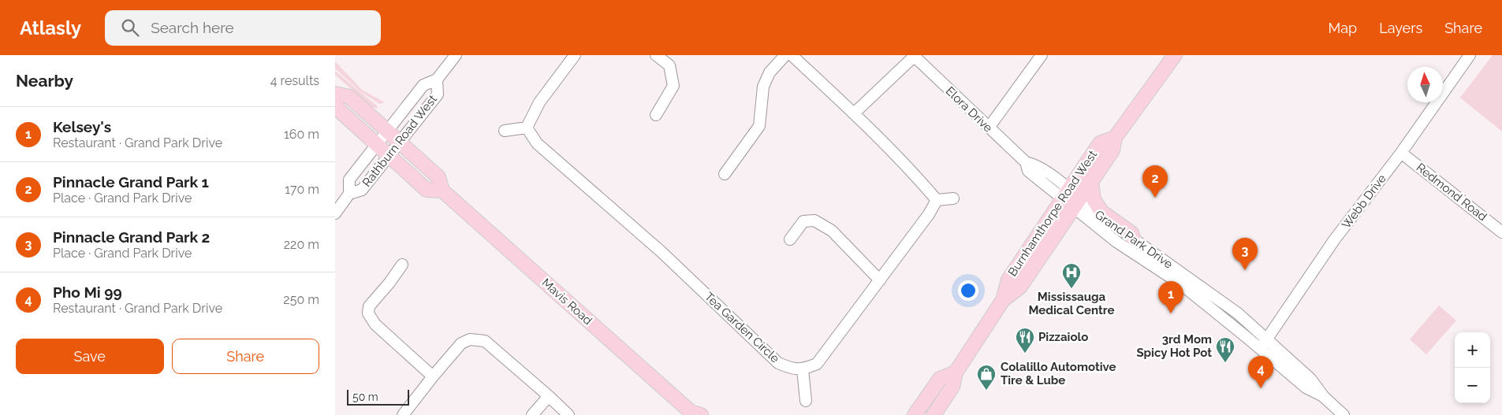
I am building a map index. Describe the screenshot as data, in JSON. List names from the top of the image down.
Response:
{
  "streets": {
    "main road": ["Burnhamthorpe Road West", "Mavis Road"],
    "street": [
      "Elora Drive",
      "Rathburn Road West",
      "Redmond Road",
      "Webb Drive",
      "Grand Park Drive",
      "Tea Garden Circle"
    ]
  },
  "crossings": [
    ["Elora Drive", "Burnhamthorpe Road West"],
    ["Elora Drive", "Grand Park Drive"],
    ["Rathburn Road West", "Mavis Road"],
    ["Redmond Road", "Webb Drive"],
    ["Webb Drive", "Grand Park Drive"],
    ["Burnhamthorpe Road West", "Grand Park Drive"]
  ],
  "places": {
    "hospital": ["Mississauga Medical Centre"],
    "restaurant": ["Pizzaiolo", "3rd Mom Spicy Hot Pot"],
    "shop": ["Colalillo Automotive Tire & Lube"]
  },
  "scale_bar": "50 m",
  "north": "top",
  "page": {
    "header": "Atlasly",
    "search": "Search here",
    "nav": ["Map", "Layers", "Share"],
    "heading": ["Nearby", "4 results"],
    "list": [
      {
        "mark": "1",
        "name": "Kelsey's",
        "note": "Restaurant · Grand Park Drive",
        "value": "160 m"
      },
      {
        "mark": "2",
        "name": "Pinnacle Grand Park 1",
        "note": "Place · Grand Park Drive",
        "value": "170 m"
      },
      {
        "mark": "3",
        "name": "Pinnacle Grand Park 2",
        "note": "Place · Grand Park Drive",
        "value": "220 m"
      },
      {
        "mark": "4",
        "name": "Pho Mi 99",
        "note": "Restaurant · Grand Park Drive",
        "value": "250 m"
      }
    ],
    "pins": [
      "2",
      "3",
      "1",
      "4"
    ],
    "buttons": ["Save", "Share"],
    "map_buttons": ["+", "−"],
    "scale": "50 m"
  }
}
